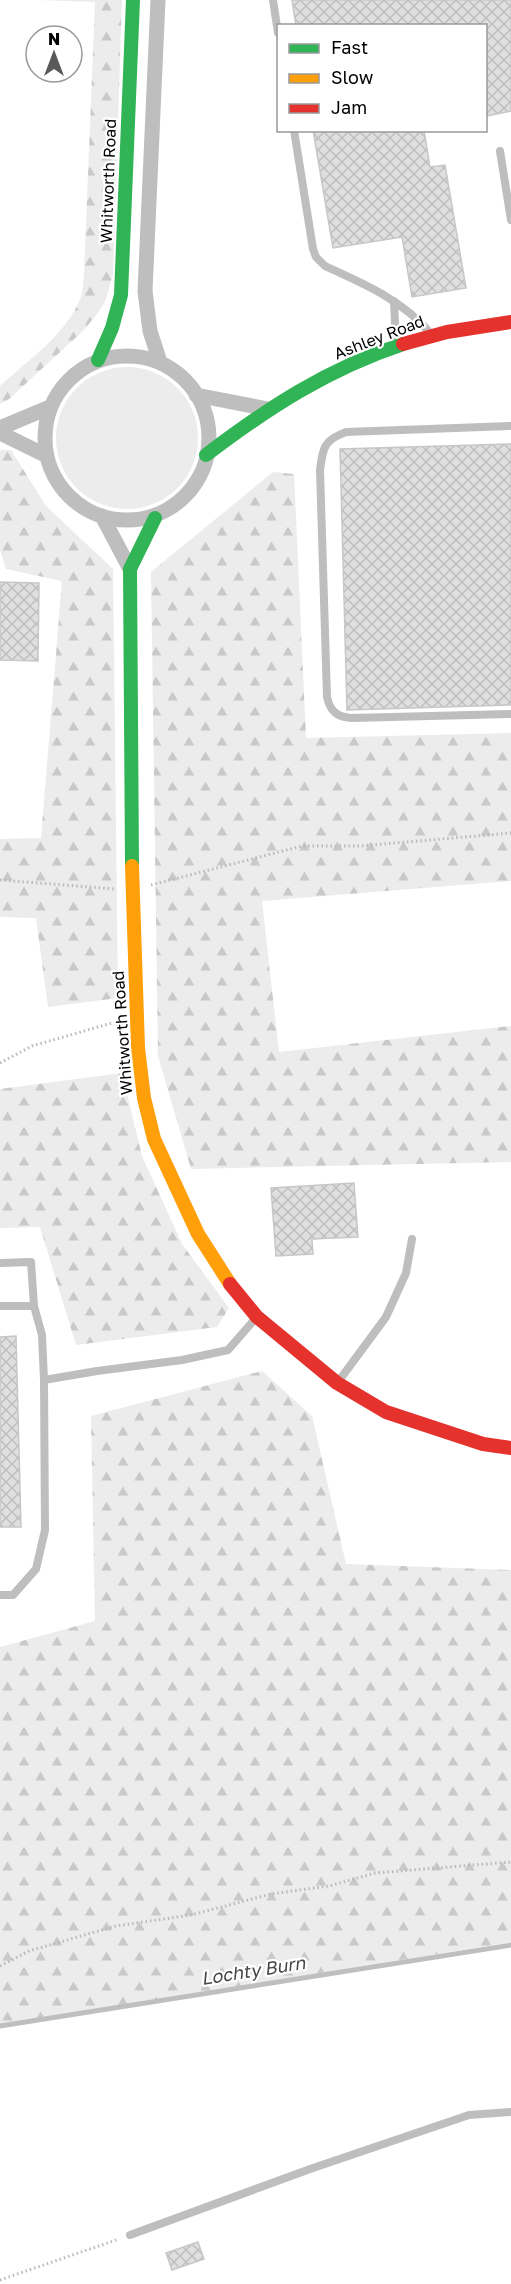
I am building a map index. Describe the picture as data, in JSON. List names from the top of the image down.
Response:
{
  "streets": {
    "street": ["Whitworth Road", "Ashley Road"]
  },
  "crossings": [
    ["Whitworth Road", "Ashley Road"]
  ],
  "water": ["Lochty Burn"],
  "legend": ["Fast", "Slow", "Jam"],
  "north": "top"
}
